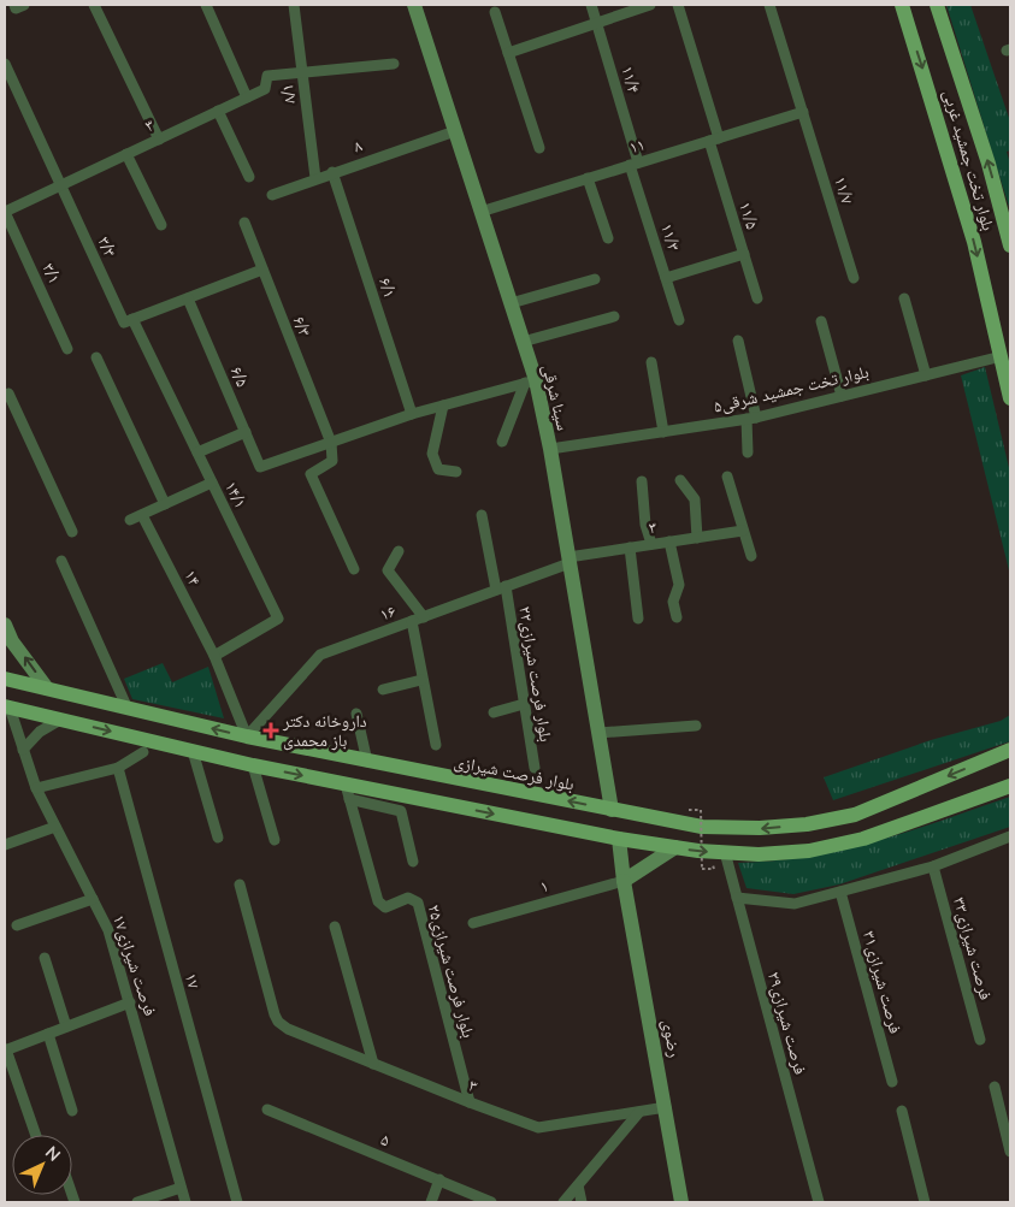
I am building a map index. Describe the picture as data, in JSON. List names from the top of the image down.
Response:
{
  "streets": {
    "main road": ["بلوار تخت جمشید غربی", "بلوار فرصت شیرازی"],
    "street": [
      "۱۱/۴",
      "۸/۱",
      "۳",
      "۸",
      "۱۱",
      "۱۱/۷",
      "۱۱/۵",
      "۱۱/۳",
      "۳/۳",
      "۳/۱",
      "۶/۱",
      "۶/۳",
      "۶/۵",
      "بلوار تخت جمشید شرقی۵",
      "سینا شرقی",
      "۱۴/۱",
      "۱۴",
      "۱۶",
      "بلوار فرصت شیرازی۲۲",
      "۱",
      "فرصت شیرازی۳۳",
      "۱۷فرصت شیرازی",
      "بلوار فرصت شیرازی۲۵",
      "۱۷",
      "فرصت شیرازی۳۱",
      "فرصت شیرازی۲۹",
      "رضوی",
      "۵"
    ]
  },
  "crossings": [
    ["۱۱/۴", "۱۱"],
    ["۱۱/۴", "۱۱/۳"],
    ["۸/۱", "۳"],
    ["۸/۱", "۸"],
    ["۳", "۳/۳"],
    ["۳", "۳/۱"],
    ["۳", "سینا شرقی"],
    ["۳", "۱۶"],
    ["۳", "بلوار فرصت شیرازی۲۵"],
    ["۳", "رضوی"],
    ["۸", "۶/۱"],
    ["۸", "سینا شرقی"],
    ["۱۱", "۱۱/۷"],
    ["۱۱", "۱۱/۵"],
    ["۱۱", "۱۱/۳"],
    ["۱۱", "سینا شرقی"],
    ["بلوار تخت جمشید غربی", "بلوار تخت جمشید شرقی۵"],
    ["۳/۳", "۱۴/۱"],
    ["۶/۳", "۶/۵"],
    ["بلوار تخت جمشید شرقی۵", "سینا شرقی"],
    ["سینا شرقی", "۱۶"],
    ["سینا شرقی", "بلوار فرصت شیرازی"],
    ["۱۴/۱", "۱۴"],
    ["۱۴", "۱۶"],
    ["۱۴", "بلوار فرصت شیرازی"],
    ["۱۶", "بلوار فرصت شیرازی۲۲"],
    ["۱۶", "بلوار فرصت شیرازی"],
    ["۱", "رضوی"]
  ],
  "places": {
    "health": ["داروخانه دکتر باز محمدی"]
  },
  "north": "top right"
}
